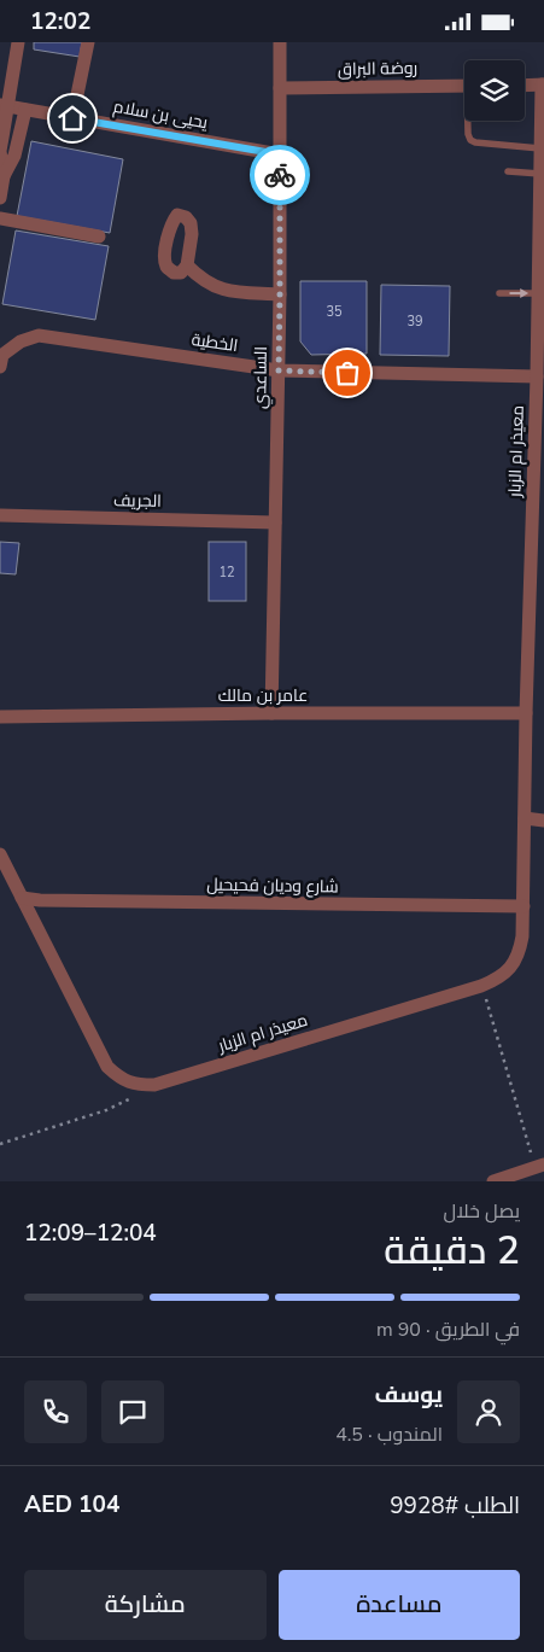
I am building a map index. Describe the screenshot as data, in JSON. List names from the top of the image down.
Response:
{
  "streets": {
    "street": [
      "روضة البراق",
      "يحيى بن سلام",
      "الخطية",
      "الساعدي",
      "معيذر ام الزبار",
      "الجريف",
      "عامر بن مالك",
      "شارع وديان فحيحيل"
    ]
  },
  "crossings": [
    ["روضة البراق", "الساعدي"],
    ["يحيى بن سلام", "الساعدي"],
    ["الخطية", "الساعدي"],
    ["الخطية", "معيذر ام الزبار"],
    ["الساعدي", "الجريف"],
    ["الساعدي", "عامر بن مالك"],
    ["معيذر ام الزبار", "عامر بن مالك"],
    ["معيذر ام الزبار", "شارع وديان فحيحيل"]
  ],
  "house_numbers": ["35", "39", "12"],
  "page": {
    "status": "12:02",
    "heading": ["2 دقيقة", "يصل خلال", "12:04–12:09"],
    "panel": [
      "يوسف",
      "المندوب · 4.5",
      "الطلب #9928",
      "AED 104"
    ],
    "bar": "في الطريق · 90 m",
    "buttons": ["مساعدة", "مشاركة"]
  }
}
